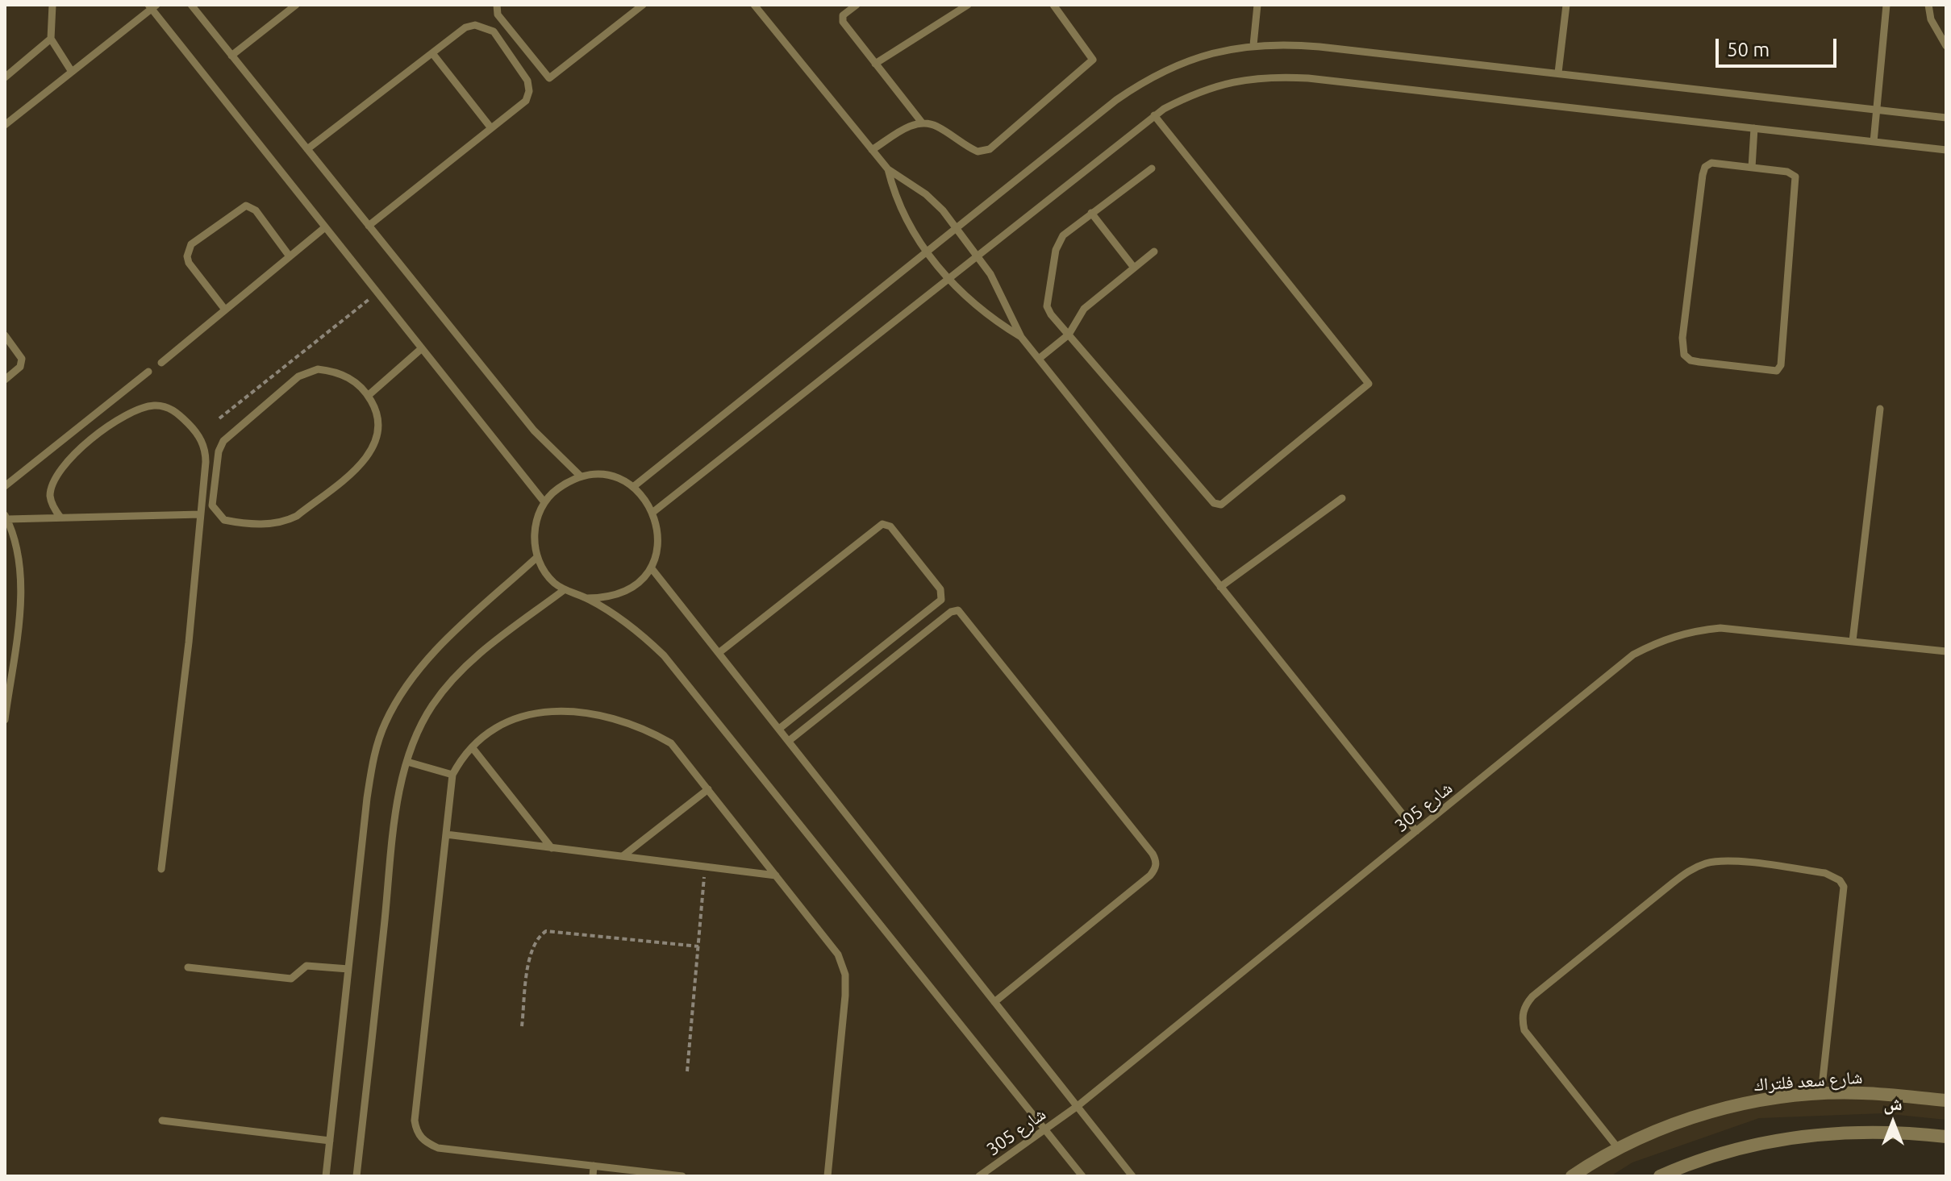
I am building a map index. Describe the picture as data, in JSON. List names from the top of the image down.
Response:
{
  "streets": {
    "street": ["شارع سعد فلتراك"],
    "lane": ["شارع 305"]
  },
  "scale_bar": "50 m",
  "north": "top"
}
